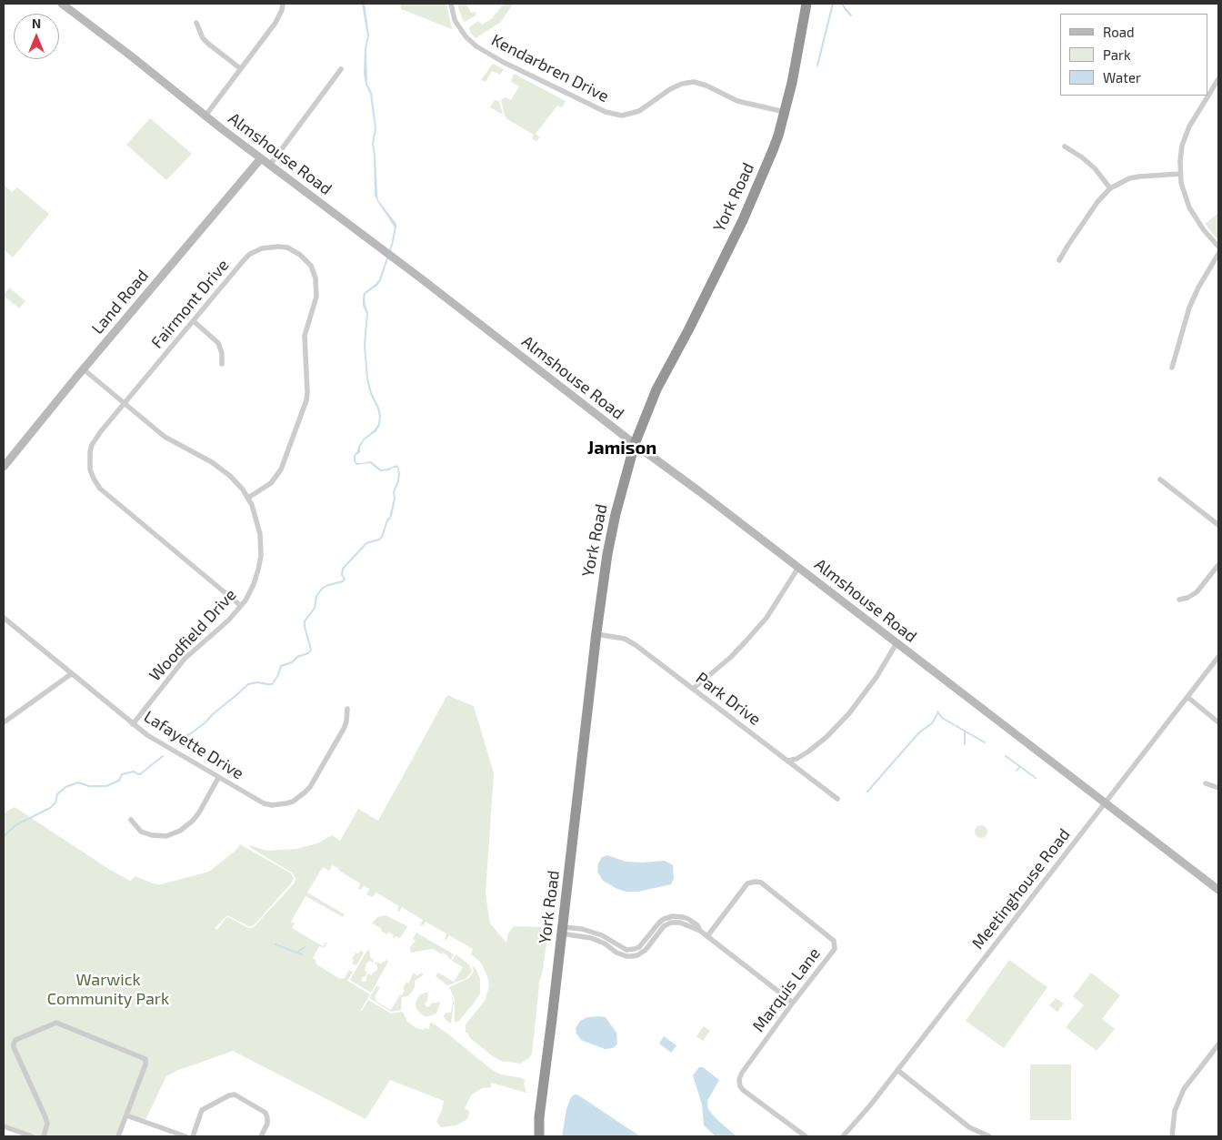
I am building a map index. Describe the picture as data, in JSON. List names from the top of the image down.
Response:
{
  "streets": {
    "highway": ["York Road"],
    "main road": ["Almshouse Road", "Land Road"],
    "street": [
      "Kendarbren Drive",
      "Fairmont Drive",
      "Woodfield Drive",
      "Park Drive",
      "Lafayette Drive",
      "Meetinghouse Road",
      "Marquis Lane"
    ]
  },
  "crossings": [
    ["Kendarbren Drive", "York Road"],
    ["Almshouse Road", "York Road"],
    ["Almshouse Road", "Land Road"],
    ["Almshouse Road", "Meetinghouse Road"],
    ["York Road", "Park Drive"],
    ["Land Road", "Woodfield Drive"],
    ["Fairmont Drive", "Woodfield Drive"],
    ["Woodfield Drive", "Lafayette Drive"]
  ],
  "districts": ["Jamison"],
  "parks": ["Warwick Community Park"],
  "legend": ["Road", "Park", "Water"],
  "north": "top"
}
